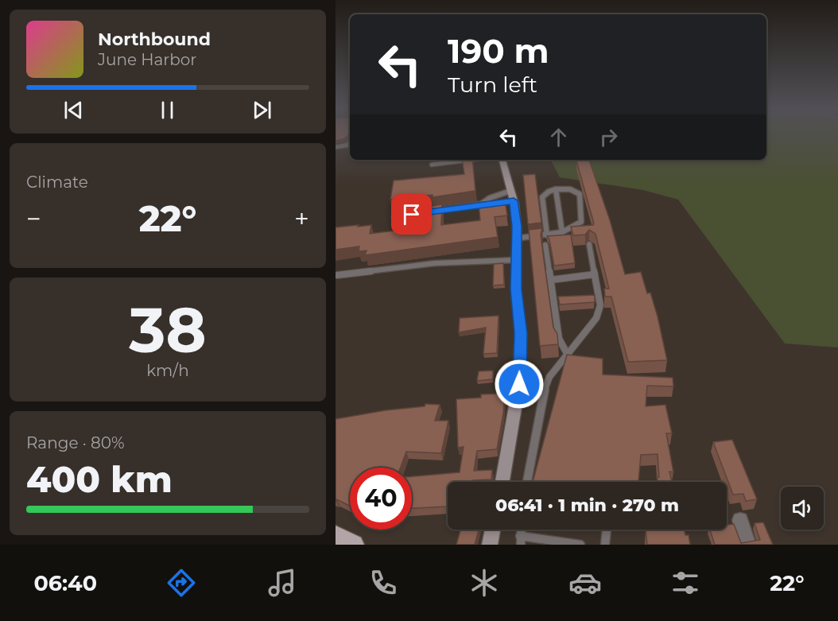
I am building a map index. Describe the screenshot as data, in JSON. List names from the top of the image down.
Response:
{
  "page": {
    "turn": ["190 m", "Turn left"],
    "song": ["Northbound", "June Harbor"],
    "tile": [
      "Climate",
      ["38", "km/h"],
      ["Range · 80%", "400 km"]
    ],
    "heat": ["−", "22°", "+"],
    "limit": "40",
    "trip": "06:41 · 1 min · 270 m",
    "tabs": ["06:40", "22°"]
  }
}
